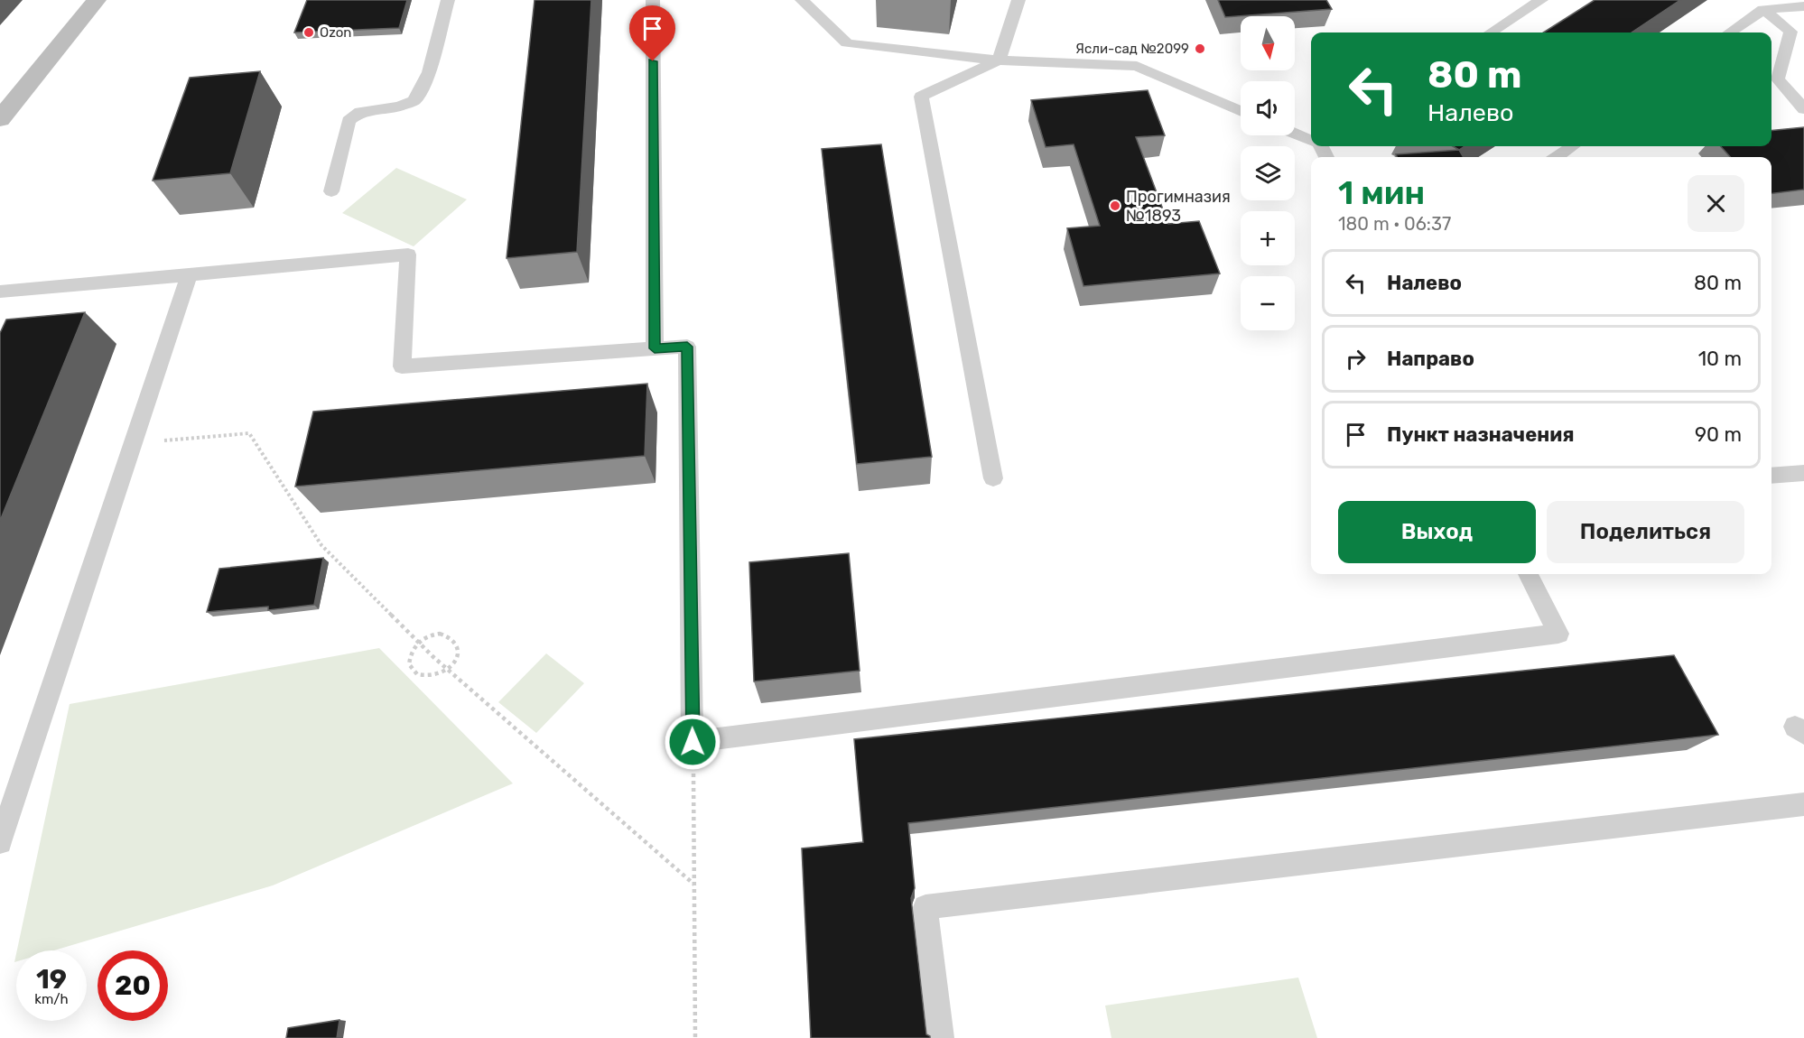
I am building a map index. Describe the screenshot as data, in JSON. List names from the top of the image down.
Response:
{
  "places": ["Ozon", "Ясли-сад №2099", "Прогимназия №1893"],
  "north": "bottom",
  "page": {
    "map_buttons": ["+", "−"],
    "turn": ["80 m", "Налево"],
    "heading": ["1 мин", "180 m · 06:37"],
    "list": [
      {
        "name": "Налево",
        "value": "80 m"
      },
      {
        "name": "Направо",
        "value": "10 m"
      },
      {
        "name": "Пункт назначения",
        "value": "90 m"
      }
    ],
    "buttons": ["Выход", "Поделиться"],
    "speed": "19 km/h",
    "limit": "20"
  }
}
